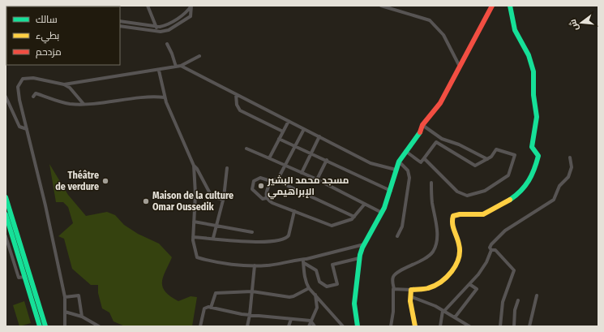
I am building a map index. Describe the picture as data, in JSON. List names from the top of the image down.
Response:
{
  "places": ["Théâtre de verdure", "مسجد محمد البشير الإبراهيمي", "Maison de la culture Omar Oussedik"],
  "legend": ["سالك", "بطيء", "مزدحم"],
  "north": "left"
}
